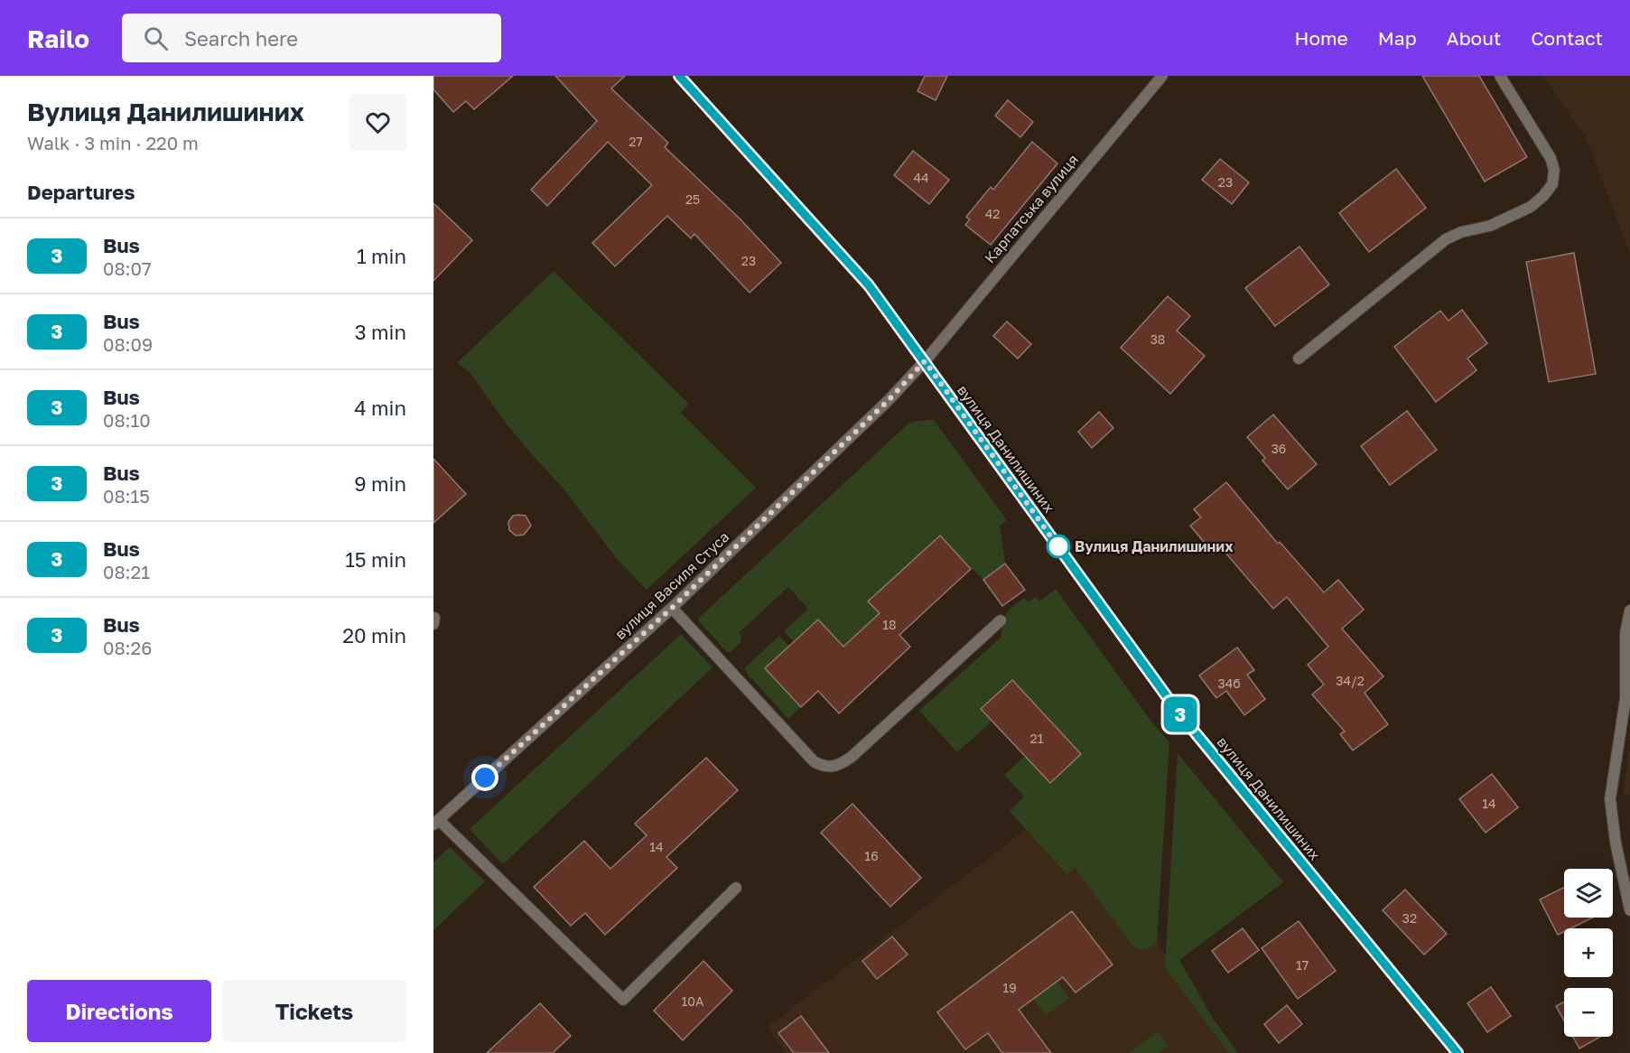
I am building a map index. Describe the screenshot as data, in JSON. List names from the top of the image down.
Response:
{
  "streets": {
    "street": ["Карпатська вулиця", "вулиця Данилишиних", "вулиця Василя Стуса"]
  },
  "crossings": [
    ["Карпатська вулиця", "вулиця Данилишиних"],
    ["Карпатська вулиця", "вулиця Василя Стуса"],
    ["вулиця Данилишиних", "вулиця Василя Стуса"]
  ],
  "places": ["Вулиця Данилишиних"],
  "lines": ["bus line 3"],
  "house_numbers": [
    "27",
    "44",
    "23",
    "25",
    "42",
    "23",
    "38",
    "36",
    "18",
    "34/2",
    "34б",
    "21",
    "14",
    "14",
    "16",
    "32",
    "17",
    "19",
    "10А"
  ],
  "page": {
    "header": "Railo",
    "search": "Search here",
    "nav": [
      "Home",
      "Map",
      "About",
      "Contact"
    ],
    "heading": [
      ["Вулиця Данилишиних", "Walk · 3 min · 220 m"],
      "Departures"
    ],
    "on_map": "3",
    "list": [
      {
        "mark": "3",
        "name": "Bus",
        "note": "08:07",
        "value": "1 min"
      },
      {
        "mark": "3",
        "name": "Bus",
        "note": "08:09",
        "value": "3 min"
      },
      {
        "mark": "3",
        "name": "Bus",
        "note": "08:10",
        "value": "4 min"
      },
      {
        "mark": "3",
        "name": "Bus",
        "note": "08:15",
        "value": "9 min"
      },
      {
        "mark": "3",
        "name": "Bus",
        "note": "08:21",
        "value": "15 min"
      },
      {
        "mark": "3",
        "name": "Bus",
        "note": "08:26",
        "value": "20 min"
      }
    ],
    "map_buttons": ["+", "−"],
    "buttons": ["Directions", "Tickets"]
  }
}
